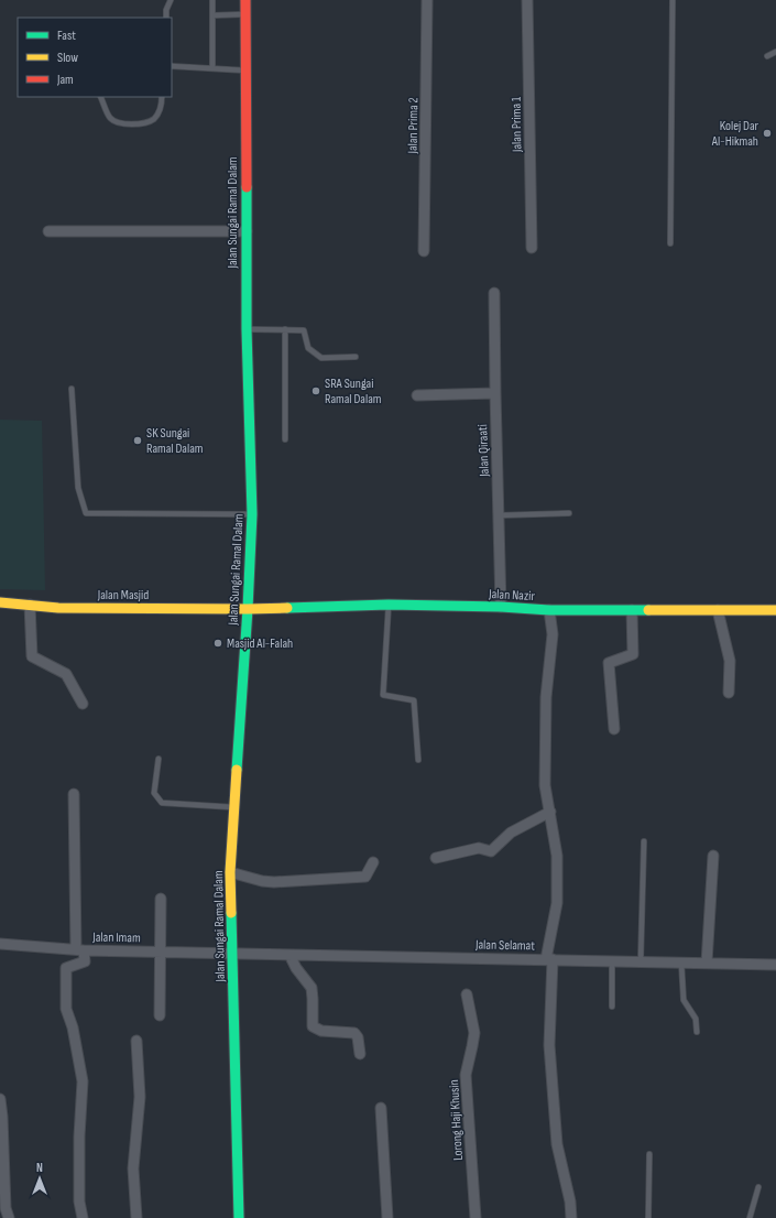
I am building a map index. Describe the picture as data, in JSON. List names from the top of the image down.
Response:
{
  "streets": {
    "street": [
      "Jalan Prima 1",
      "Jalan Prima 2",
      "Jalan Sungai Ramal Dalam",
      "Jalan Qiraati",
      "Jalan Masjid",
      "Jalan Nazir",
      "Jalan Imam",
      "Jalan Selamat",
      "Lorong Haji Khusin"
    ]
  },
  "crossings": [
    ["Jalan Sungai Ramal Dalam", "Jalan Masjid"],
    ["Jalan Sungai Ramal Dalam", "Jalan Nazir"],
    ["Jalan Sungai Ramal Dalam", "Jalan Imam"],
    ["Jalan Sungai Ramal Dalam", "Jalan Selamat"],
    ["Jalan Qiraati", "Jalan Nazir"],
    ["Jalan Masjid", "Jalan Nazir"],
    ["Jalan Imam", "Jalan Selamat"]
  ],
  "places": [
    "Kolej Dar Al-Hikmah",
    "SRA Sungai Ramal Dalam",
    "SK Sungai Ramal Dalam",
    "Masjid Al-Falah"
  ],
  "legend": ["Fast", "Slow", "Jam"],
  "north": "top"
}
